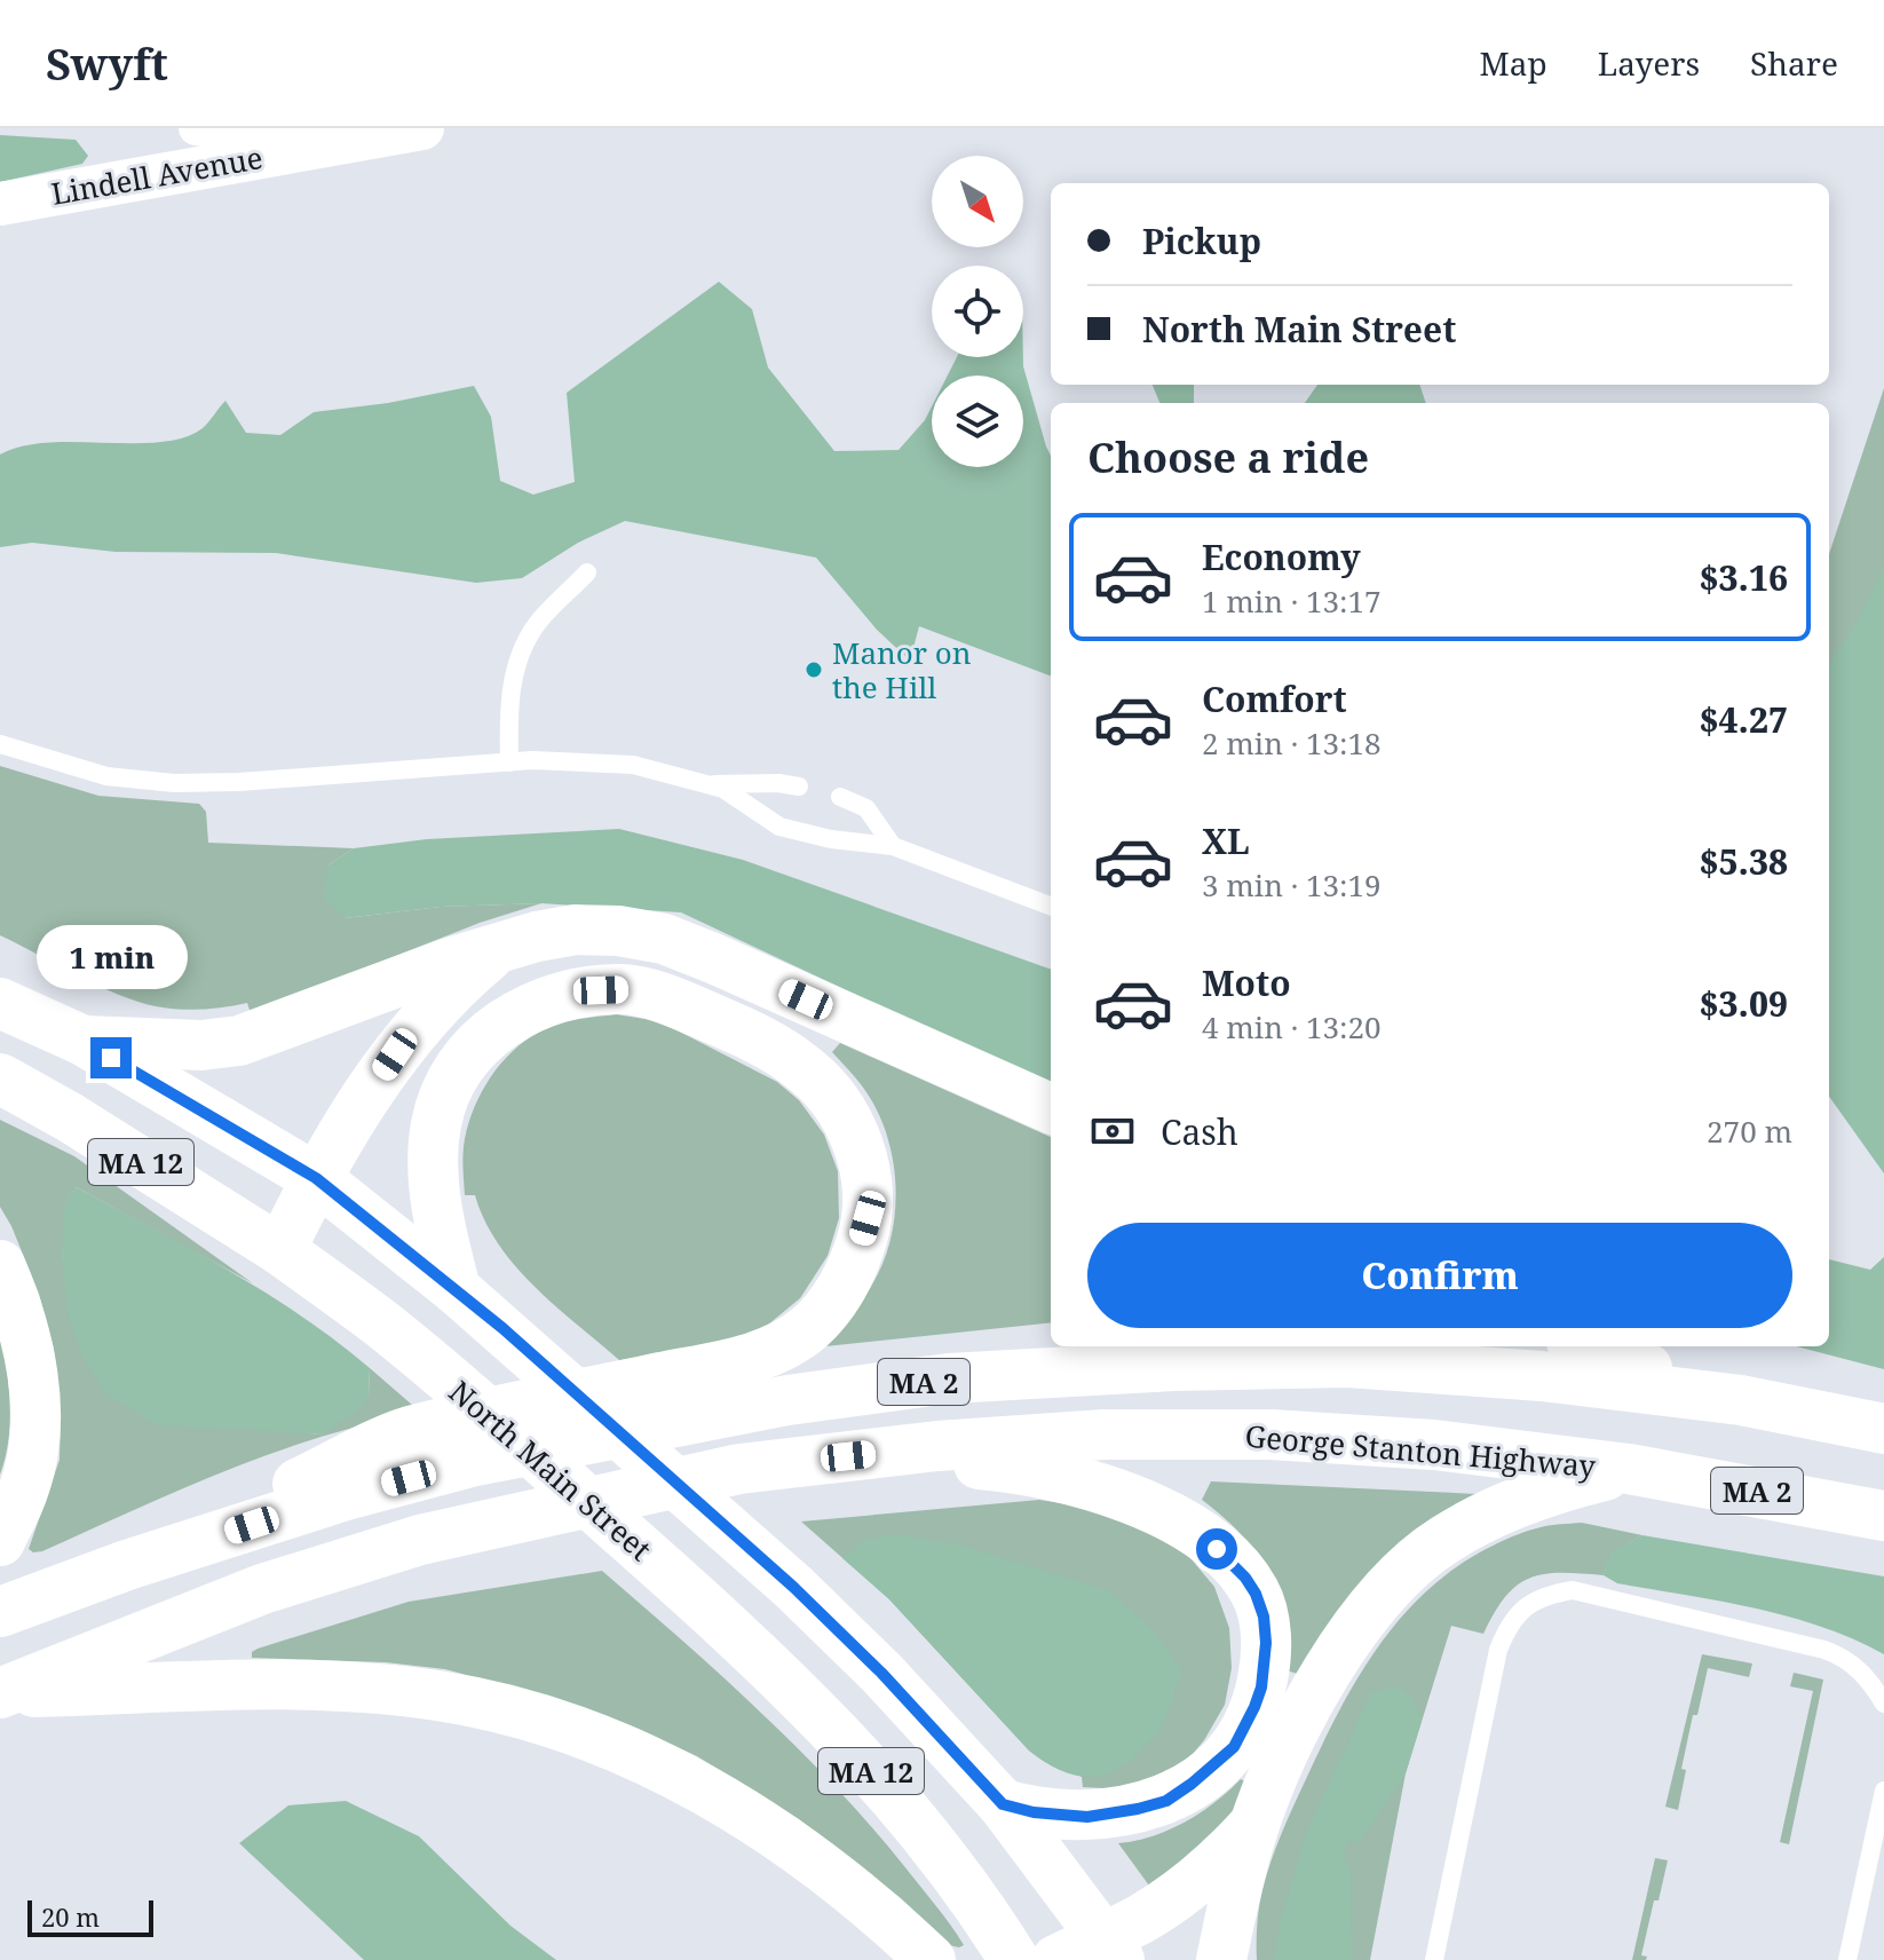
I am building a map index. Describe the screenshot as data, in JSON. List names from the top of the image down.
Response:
{
  "streets": {
    "main road": [
      "MA 12",
      "MA 2",
      "George Stanton Highway",
      "North Main Street"
    ],
    "street": ["Lindell Avenue"]
  },
  "places": ["Manor on the Hill"],
  "scale_bar": "20 m",
  "north": "bottom right",
  "page": {
    "header": "Swyft",
    "nav": ["Map", "Layers", "Share"],
    "banner": ["Pickup", "North Main Street"],
    "heading": "Choose a ride",
    "list": [
      {
        "name": "Economy",
        "note": "1 min · 13:17",
        "value": "$3.16"
      },
      {
        "name": "Comfort",
        "note": "2 min · 13:18",
        "value": "$4.27"
      },
      {
        "name": "XL",
        "note": "3 min · 13:19",
        "value": "$5.38"
      },
      {
        "name": "Moto",
        "note": "4 min · 13:20",
        "value": "$3.09"
      }
    ],
    "bubble": "1 min",
    "pay": ["Cash", "270 m"],
    "buttons": "Confirm",
    "scale": "20 m"
  }
}
